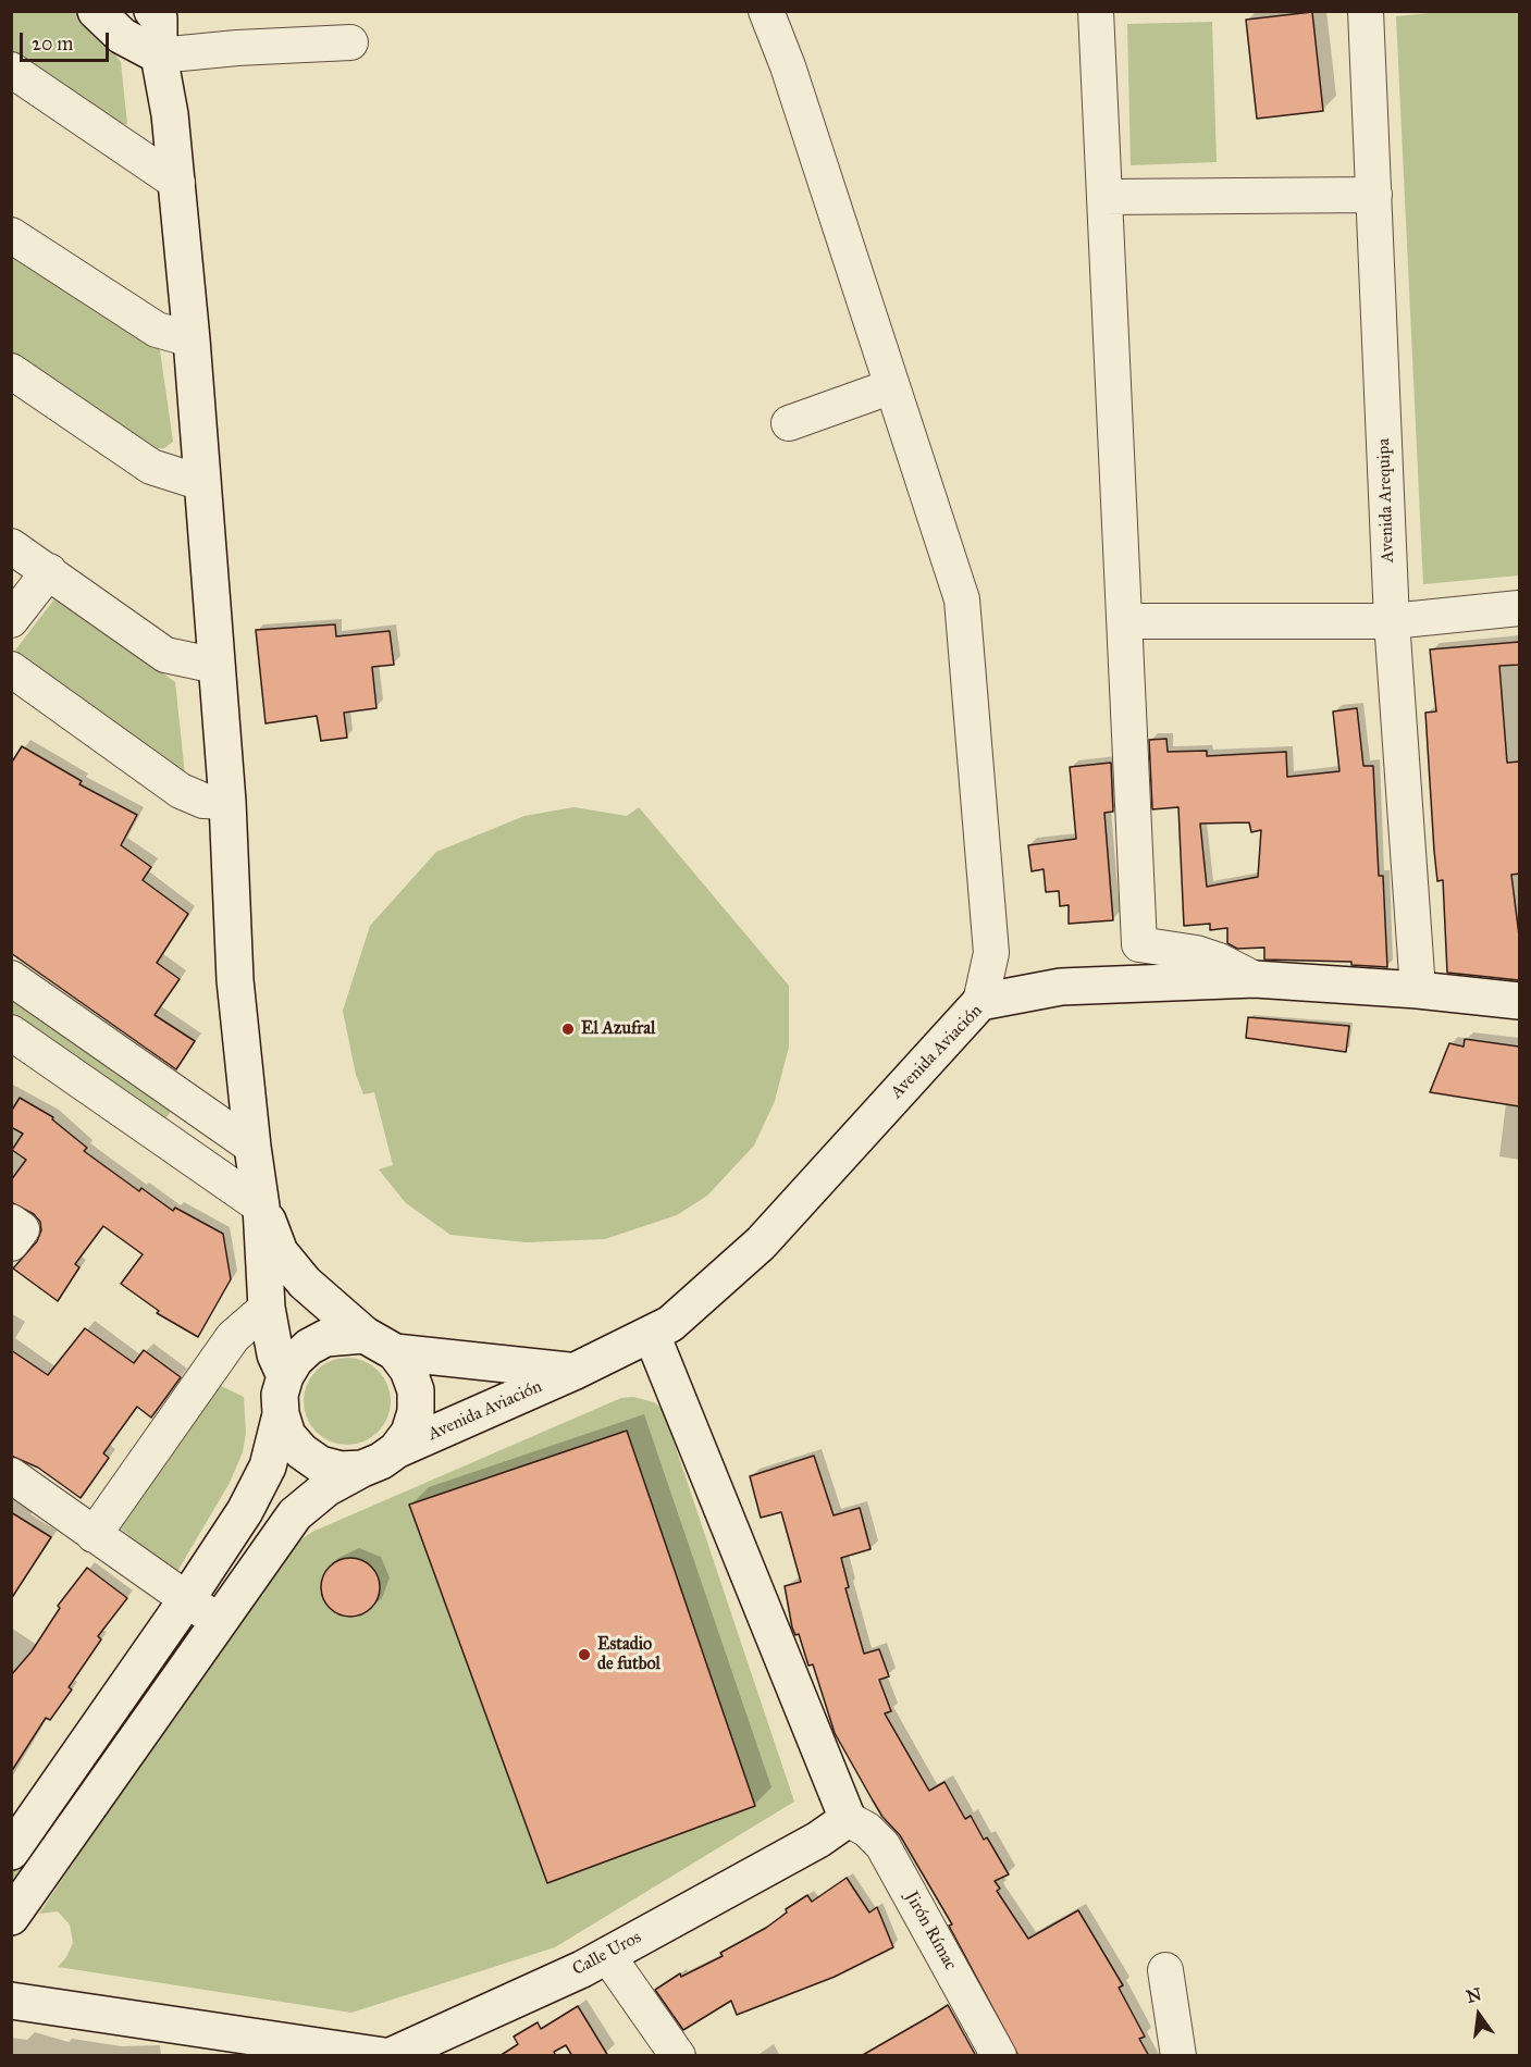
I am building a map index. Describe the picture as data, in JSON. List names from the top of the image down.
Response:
{
  "streets": {
    "street": [
      "Avenida Arequipa",
      "Avenida Aviación",
      "Jirón Rímac",
      "Calle Uros"
    ]
  },
  "crossings": [
    ["Avenida Arequipa", "Avenida Aviación"],
    ["Jirón Rímac", "Calle Uros"]
  ],
  "places": ["El Azufral", "Estadio de futbol"],
  "scale_bar": "20 m",
  "north": "top"
}
